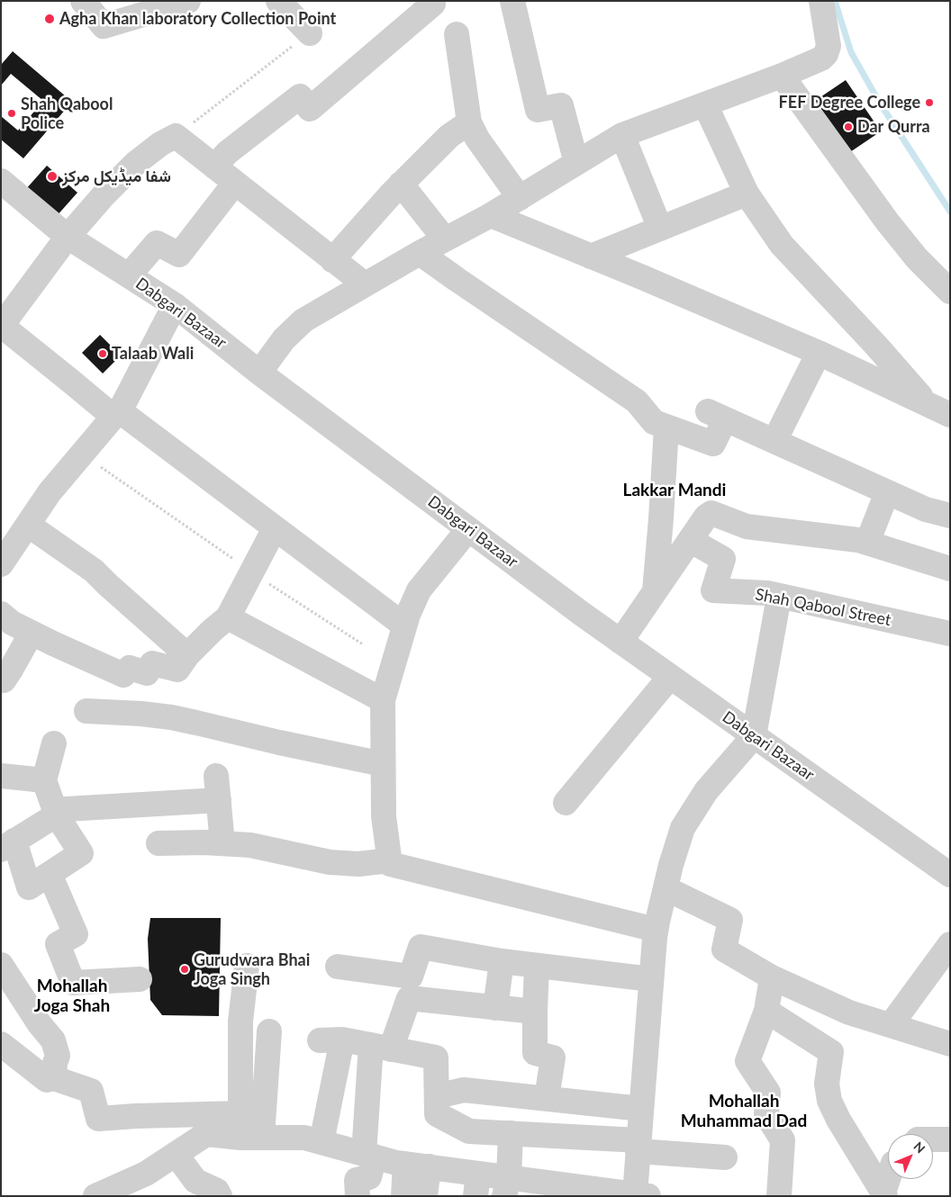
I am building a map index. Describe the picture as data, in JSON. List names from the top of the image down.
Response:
{
  "streets": {
    "street": ["Dabgari Bazaar", "Shah Qabool Street"]
  },
  "districts": ["Lakkar Mandi", "Mohallah Joga Shah", "Mohallah Muhammad Dad"],
  "places": [
    "Agha Khan laboratory Collection Point",
    "FEF Degree College",
    "Shah Qabool Police",
    "Dar Qurra",
    "شفا میڈیکل مركز",
    "Talaab Wali",
    "Gurudwara Bhai Joga Singh"
  ],
  "north": "top right"
}
